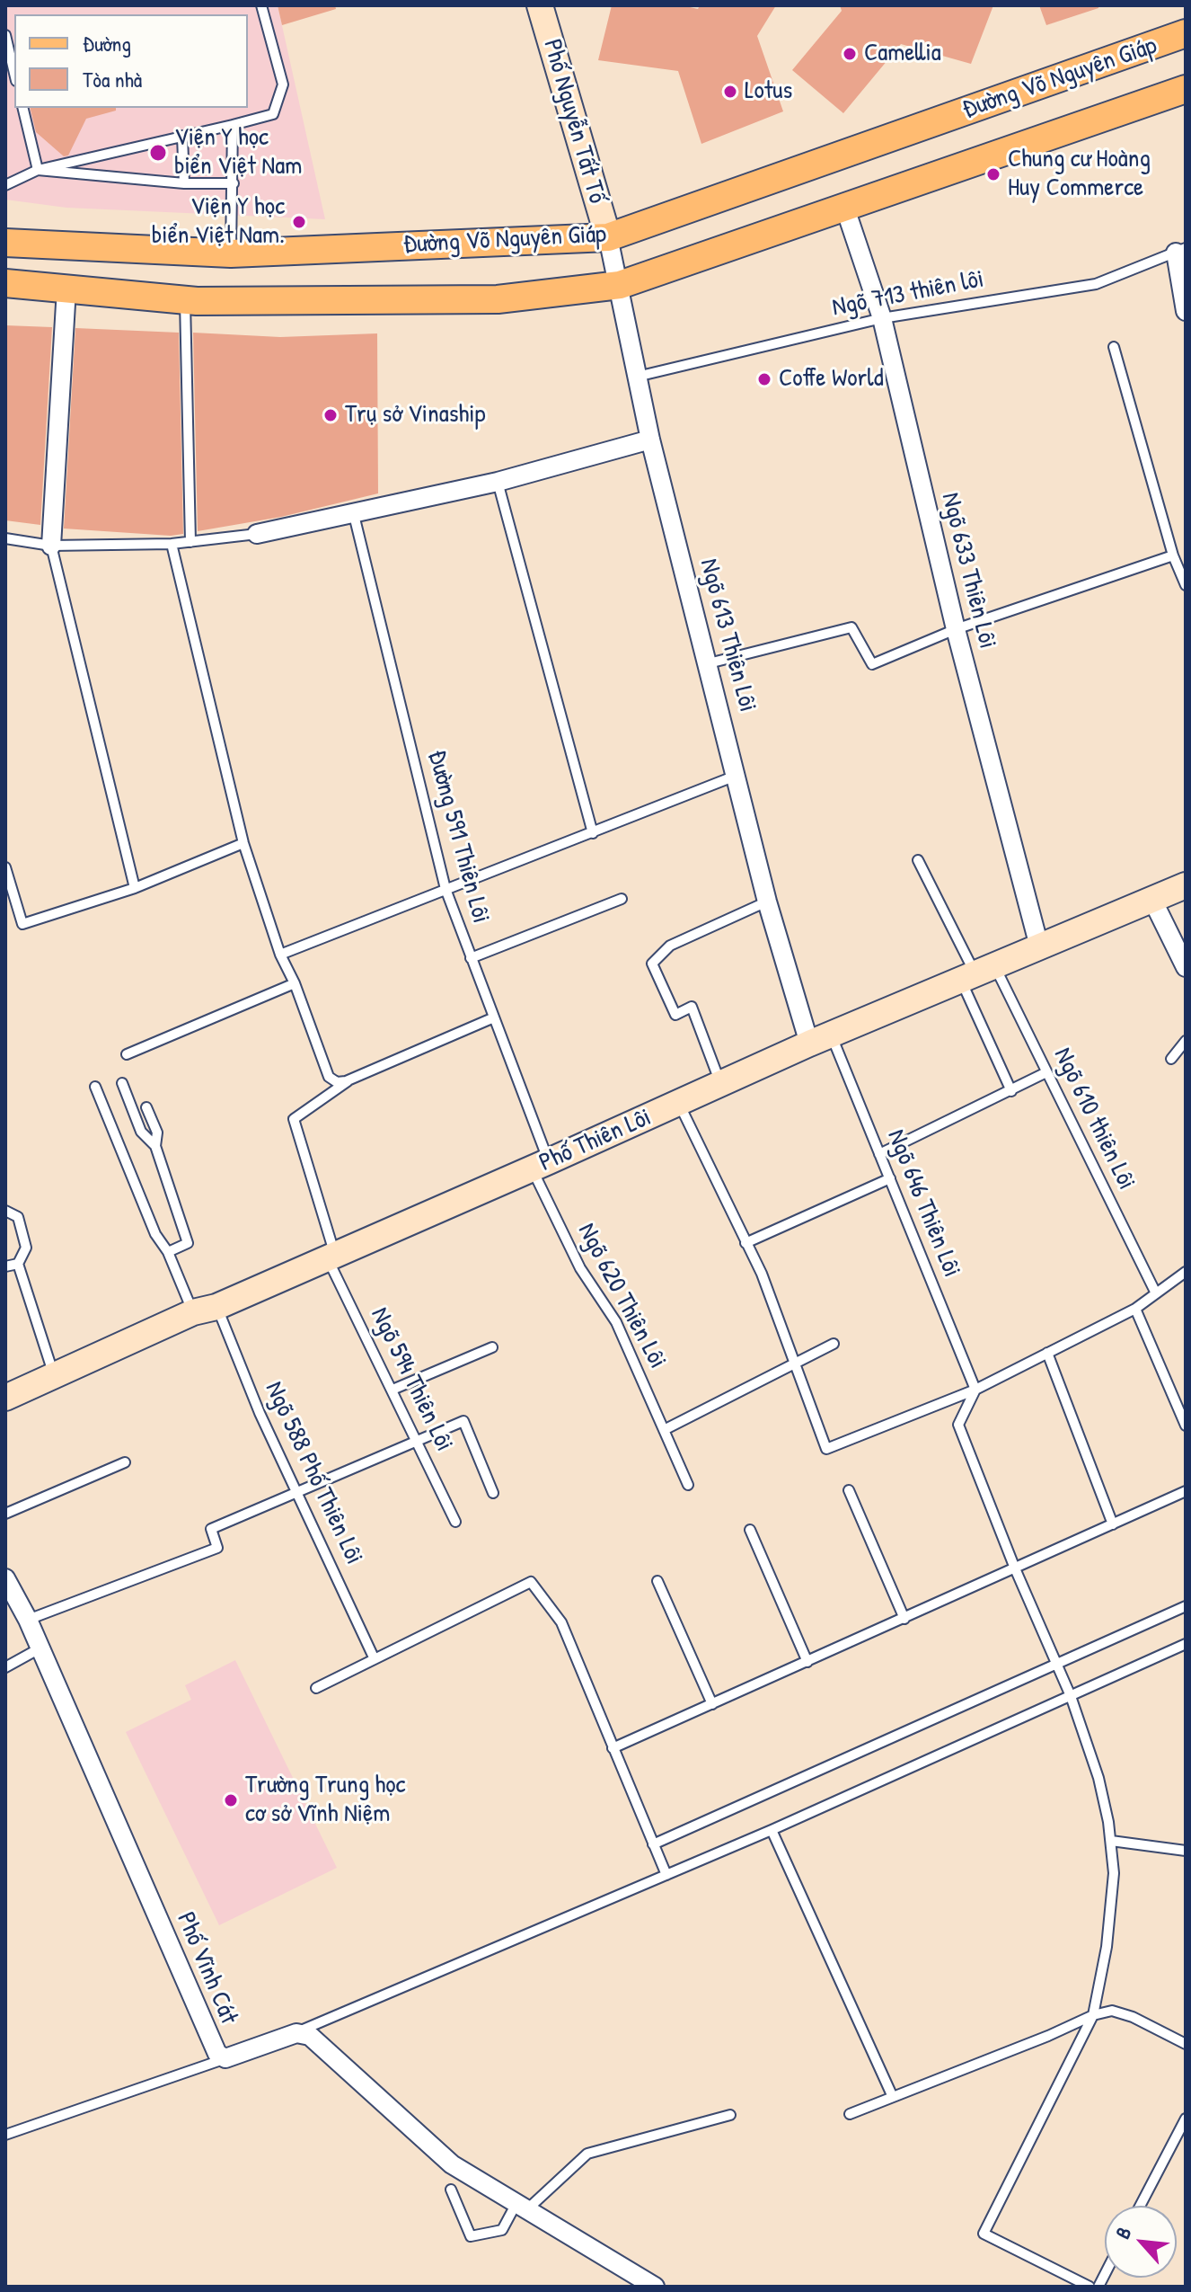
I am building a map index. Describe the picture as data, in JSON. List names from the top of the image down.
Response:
{
  "streets": {
    "main road": ["Đường Võ Nguyên Giáp", "Phố Nguyễn Tất Tố", "Phố Thiên Lôi"],
    "street": ["Ngõ 633 Thiên Lôi", "Ngõ 613 Thiên Lôi", "Phố Vĩnh Cát"],
    "lane": [
      "Ngõ 713 thiên lôi",
      "Đường 591 Thiên Lôi",
      "Ngõ 610 thiên Lôi",
      "Ngõ 646 Thiên Lôi",
      "Ngõ 620 Thiên Lôi",
      "Ngõ 594 Thiên Lôi",
      "Ngõ 588 Phố Thiên Lôi"
    ]
  },
  "crossings": [
    ["Đường Võ Nguyên Giáp", "Phố Nguyễn Tất Tố"],
    ["Đường Võ Nguyên Giáp", "Ngõ 633 Thiên Lôi"],
    ["Đường Võ Nguyên Giáp", "Ngõ 613 Thiên Lôi"],
    ["Phố Nguyễn Tất Tố", "Ngõ 613 Thiên Lôi"],
    ["Ngõ 713 thiên lôi", "Ngõ 633 Thiên Lôi"],
    ["Ngõ 713 thiên lôi", "Ngõ 613 Thiên Lôi"],
    ["Ngõ 633 Thiên Lôi", "Phố Thiên Lôi"],
    ["Ngõ 613 Thiên Lôi", "Phố Thiên Lôi"],
    ["Ngõ 613 Thiên Lôi", "Ngõ 646 Thiên Lôi"],
    ["Đường 591 Thiên Lôi", "Phố Thiên Lôi"],
    ["Đường 591 Thiên Lôi", "Ngõ 620 Thiên Lôi"],
    ["Ngõ 610 thiên Lôi", "Phố Thiên Lôi"],
    ["Phố Thiên Lôi", "Ngõ 646 Thiên Lôi"],
    ["Phố Thiên Lôi", "Ngõ 620 Thiên Lôi"],
    ["Phố Thiên Lôi", "Ngõ 594 Thiên Lôi"],
    ["Phố Thiên Lôi", "Ngõ 588 Phố Thiên Lôi"]
  ],
  "places": [
    "Camellia",
    "Lotus",
    "Viện Y học biển Việt Nam",
    "Chung cư Hoàng Huy Commerce",
    "Viện Y học biển Việt Nam.",
    "Coffe World",
    "Trụ sở Vinaship",
    "Trường Trung học cơ sở Vĩnh Niệm"
  ],
  "legend": ["Đường", "Tòa nhà"],
  "north": "top left"
}
